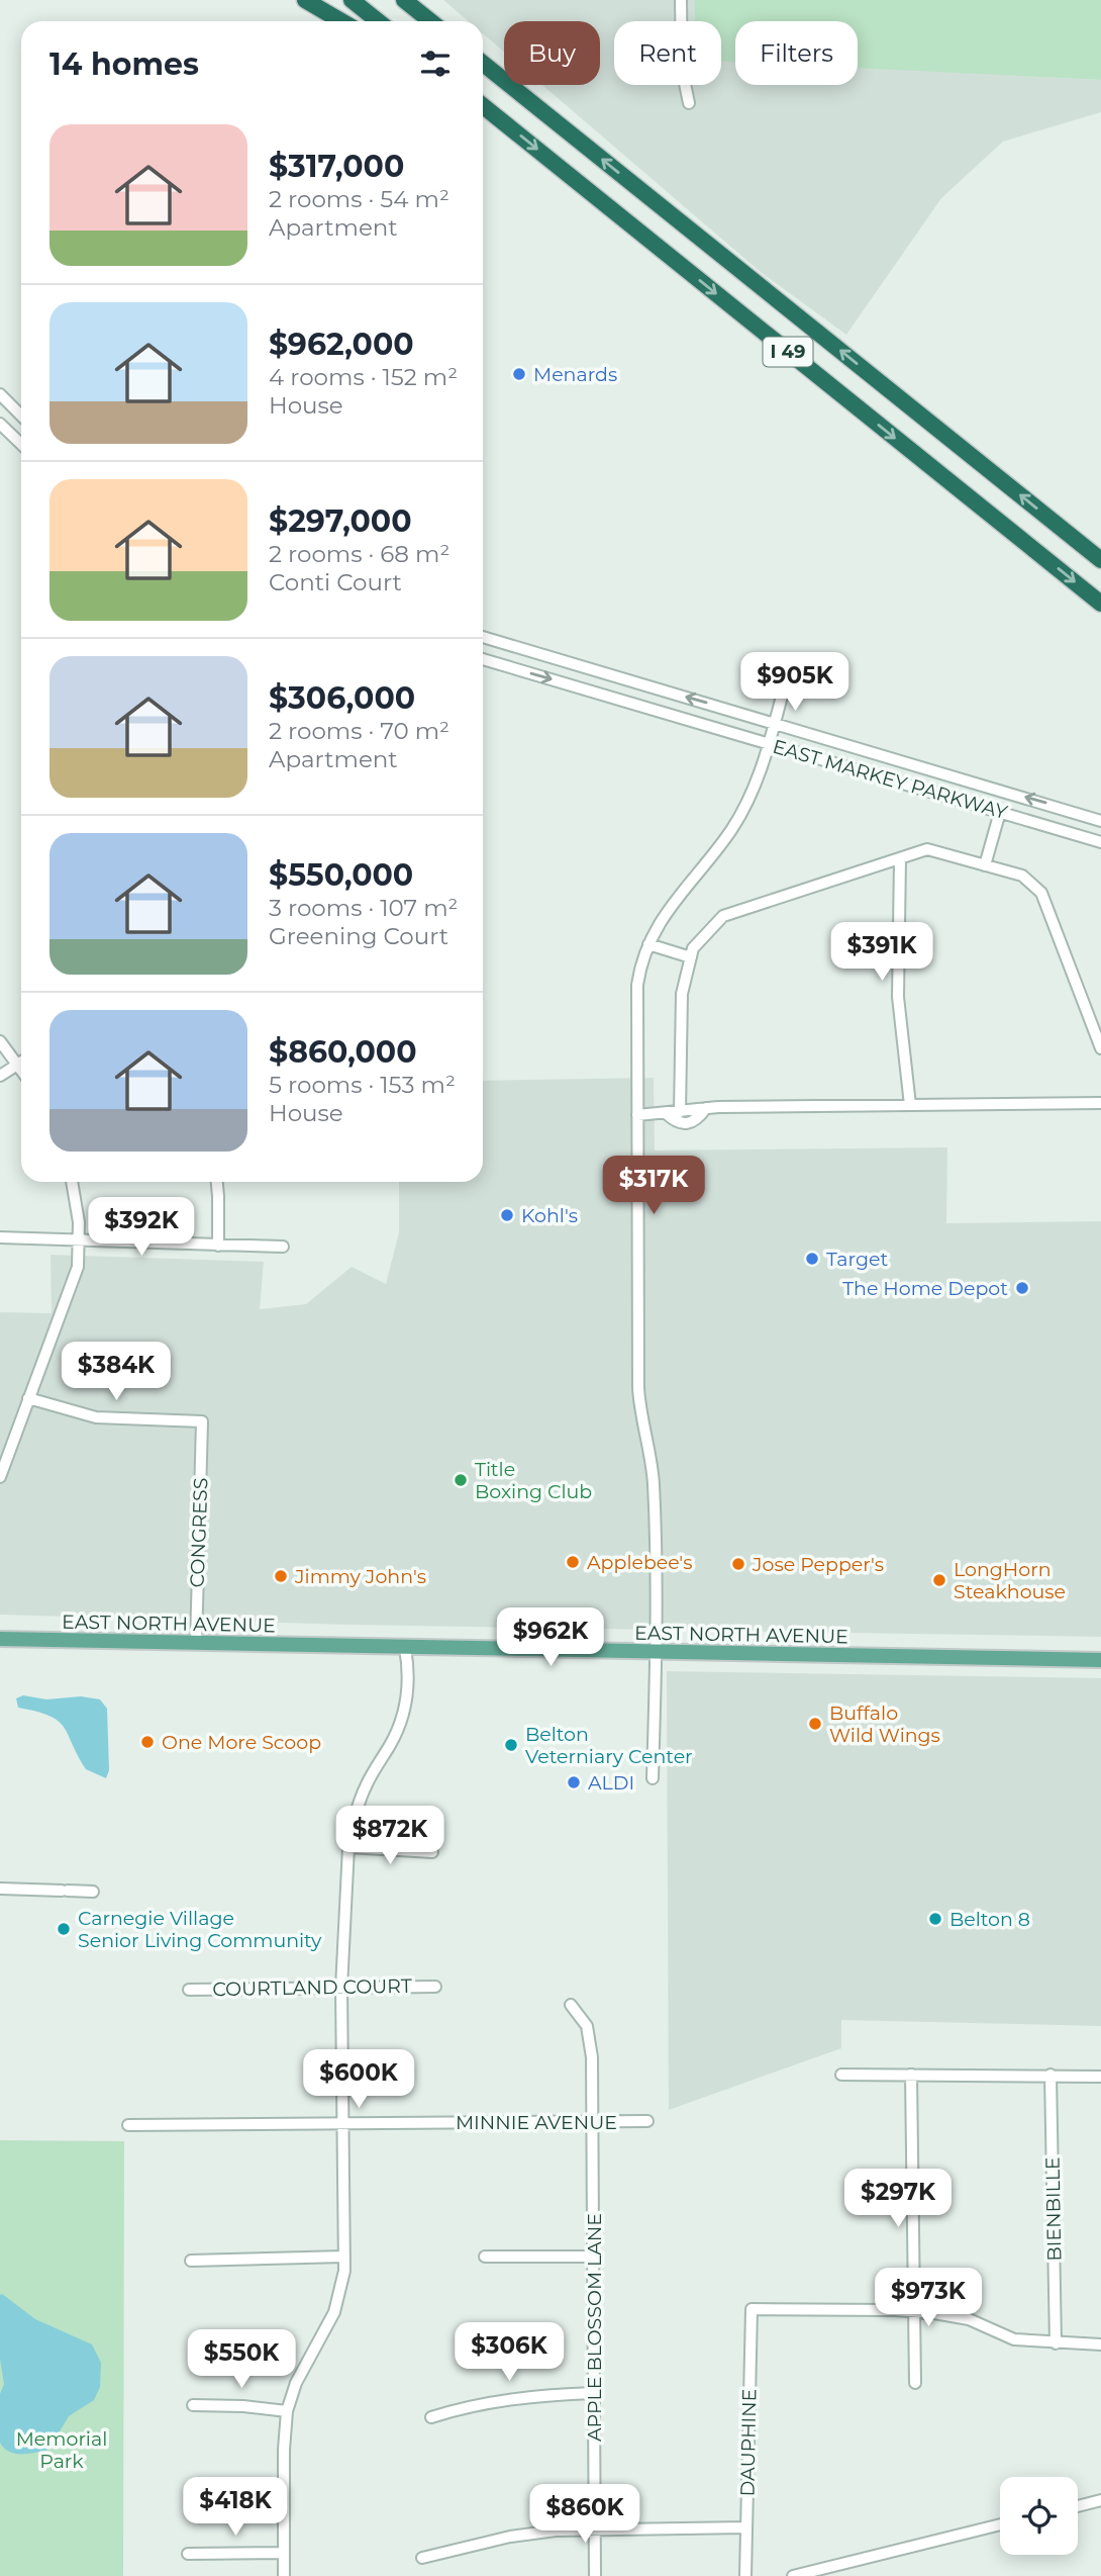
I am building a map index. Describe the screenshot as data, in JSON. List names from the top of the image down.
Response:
{
  "streets": {
    "highway": ["I 49"],
    "main road": ["EAST NORTH AVENUE"],
    "street": [
      "EAST MARKEY PARKWAY",
      "CONGRESS",
      "COURTLAND COURT",
      "MINNIE AVENUE",
      "BIENBILLE",
      "APPLE BLOSSOM LANE",
      "DAUPHINE"
    ]
  },
  "crossings": [
    ["CONGRESS", "EAST NORTH AVENUE"],
    ["MINNIE AVENUE", "APPLE BLOSSOM LANE"]
  ],
  "parks": ["Memorial Park"],
  "places": [
    "Menards",
    "Kohl's",
    "Target",
    "The Home Depot",
    "Title Boxing Club",
    "Applebee's",
    "Jose Pepper's",
    "Jimmy John's",
    "LongHorn Steakhouse",
    "Buffalo Wild Wings",
    "One More Scoop",
    "Belton Veterniary Center",
    "ALDI",
    "Belton 8",
    "Carnegie Village Senior Living Community"
  ],
  "page": {
    "chip": ["Buy", "Rent", "Filters"],
    "heading": "14 homes",
    "list": [
      {
        "name": "$317,000",
        "note": "2 rooms · 54 m² · Apartment"
      },
      {
        "name": "$962,000",
        "note": "4 rooms · 152 m² · House"
      },
      {
        "name": "$297,000",
        "note": "2 rooms · 68 m² · Conti Court"
      },
      {
        "name": "$306,000",
        "note": "2 rooms · 70 m² · Apartment"
      },
      {
        "name": "$550,000",
        "note": "3 rooms · 107 m² · Greening Court"
      },
      {
        "name": "$860,000",
        "note": "5 rooms · 153 m² · House"
      }
    ],
    "price": [
      "$905K",
      "$391K",
      "$317K",
      "$392K",
      "$384K",
      "$962K",
      "$872K",
      "$600K",
      "$297K",
      "$973K",
      "$306K",
      "$550K",
      "$418K",
      "$860K"
    ]
  }
}
